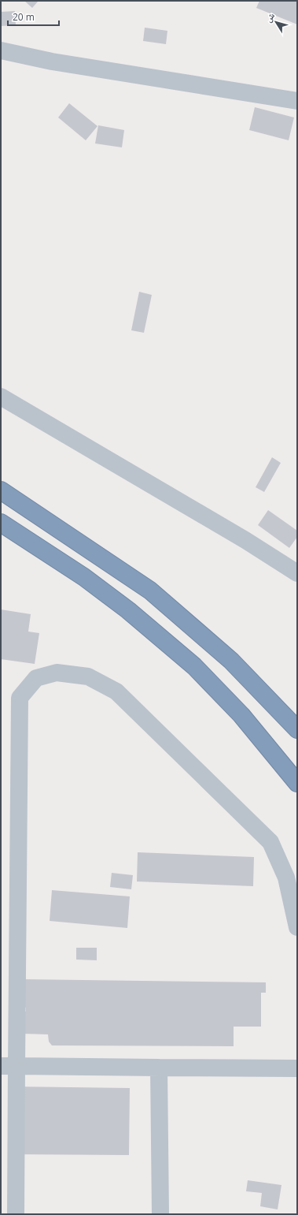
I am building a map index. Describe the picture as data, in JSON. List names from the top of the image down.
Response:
{
  "scale_bar": "20 m",
  "north": "top left"
}
